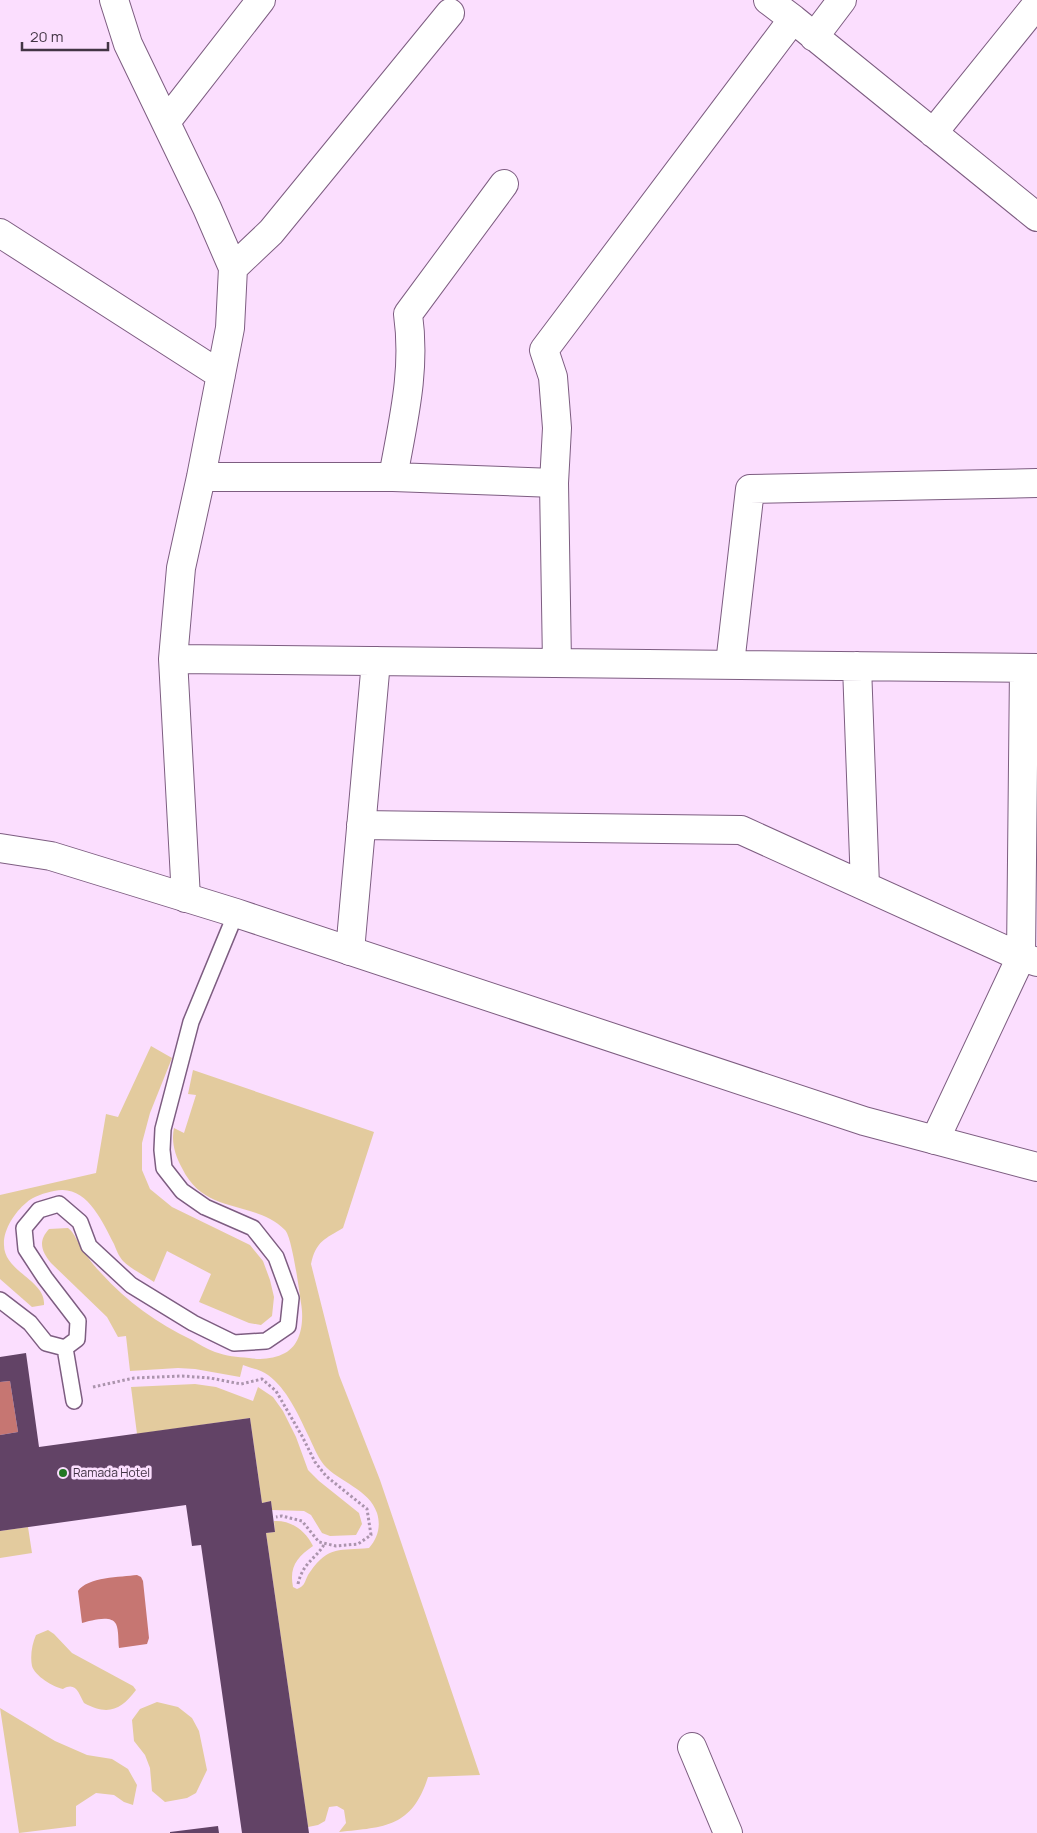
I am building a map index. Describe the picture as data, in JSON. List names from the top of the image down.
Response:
{
  "places": ["Ramada Hotel"],
  "scale_bar": "20 m"
}
